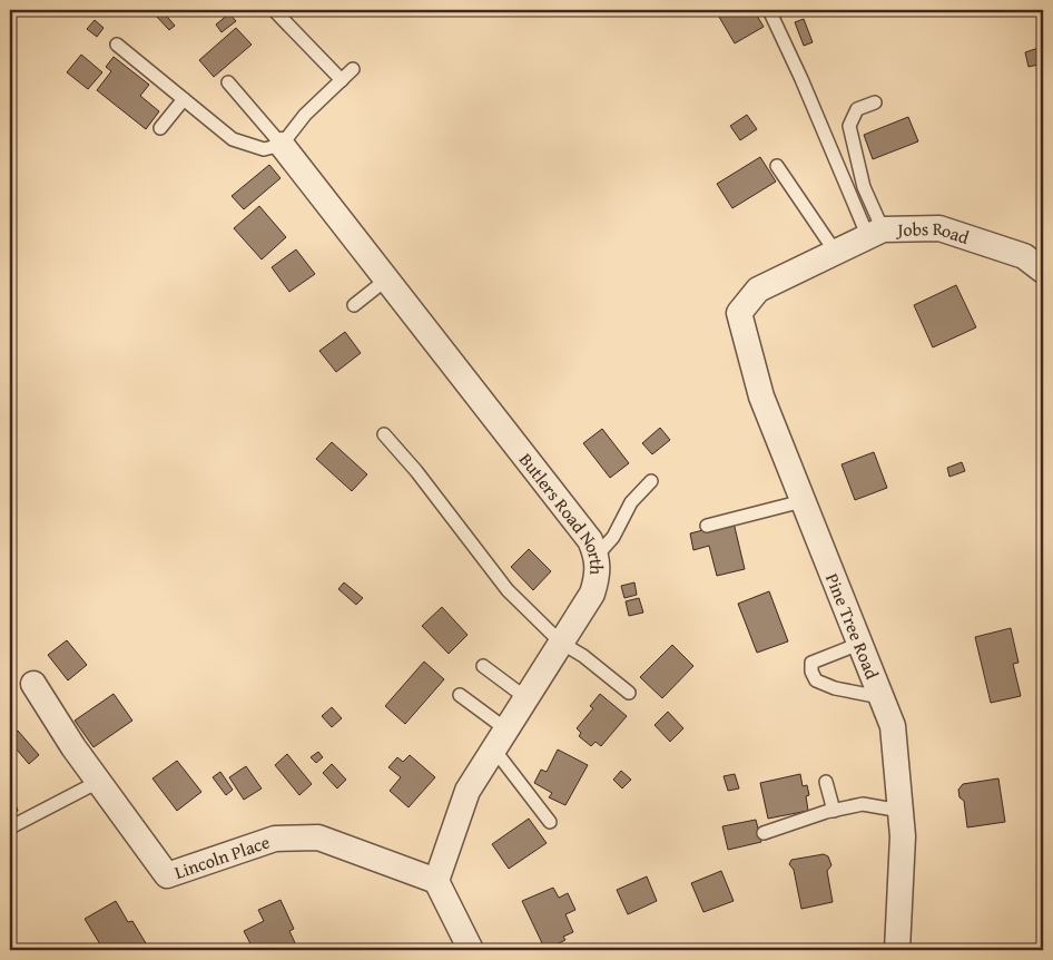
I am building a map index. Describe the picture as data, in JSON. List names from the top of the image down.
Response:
{
  "streets": {
    "street": [
      "Jobs Road",
      "Butlers Road North",
      "Pine Tree Road",
      "Lincoln Place"
    ]
  },
  "crossings": [
    ["Jobs Road", "Pine Tree Road"],
    ["Butlers Road North", "Lincoln Place"]
  ]
}
